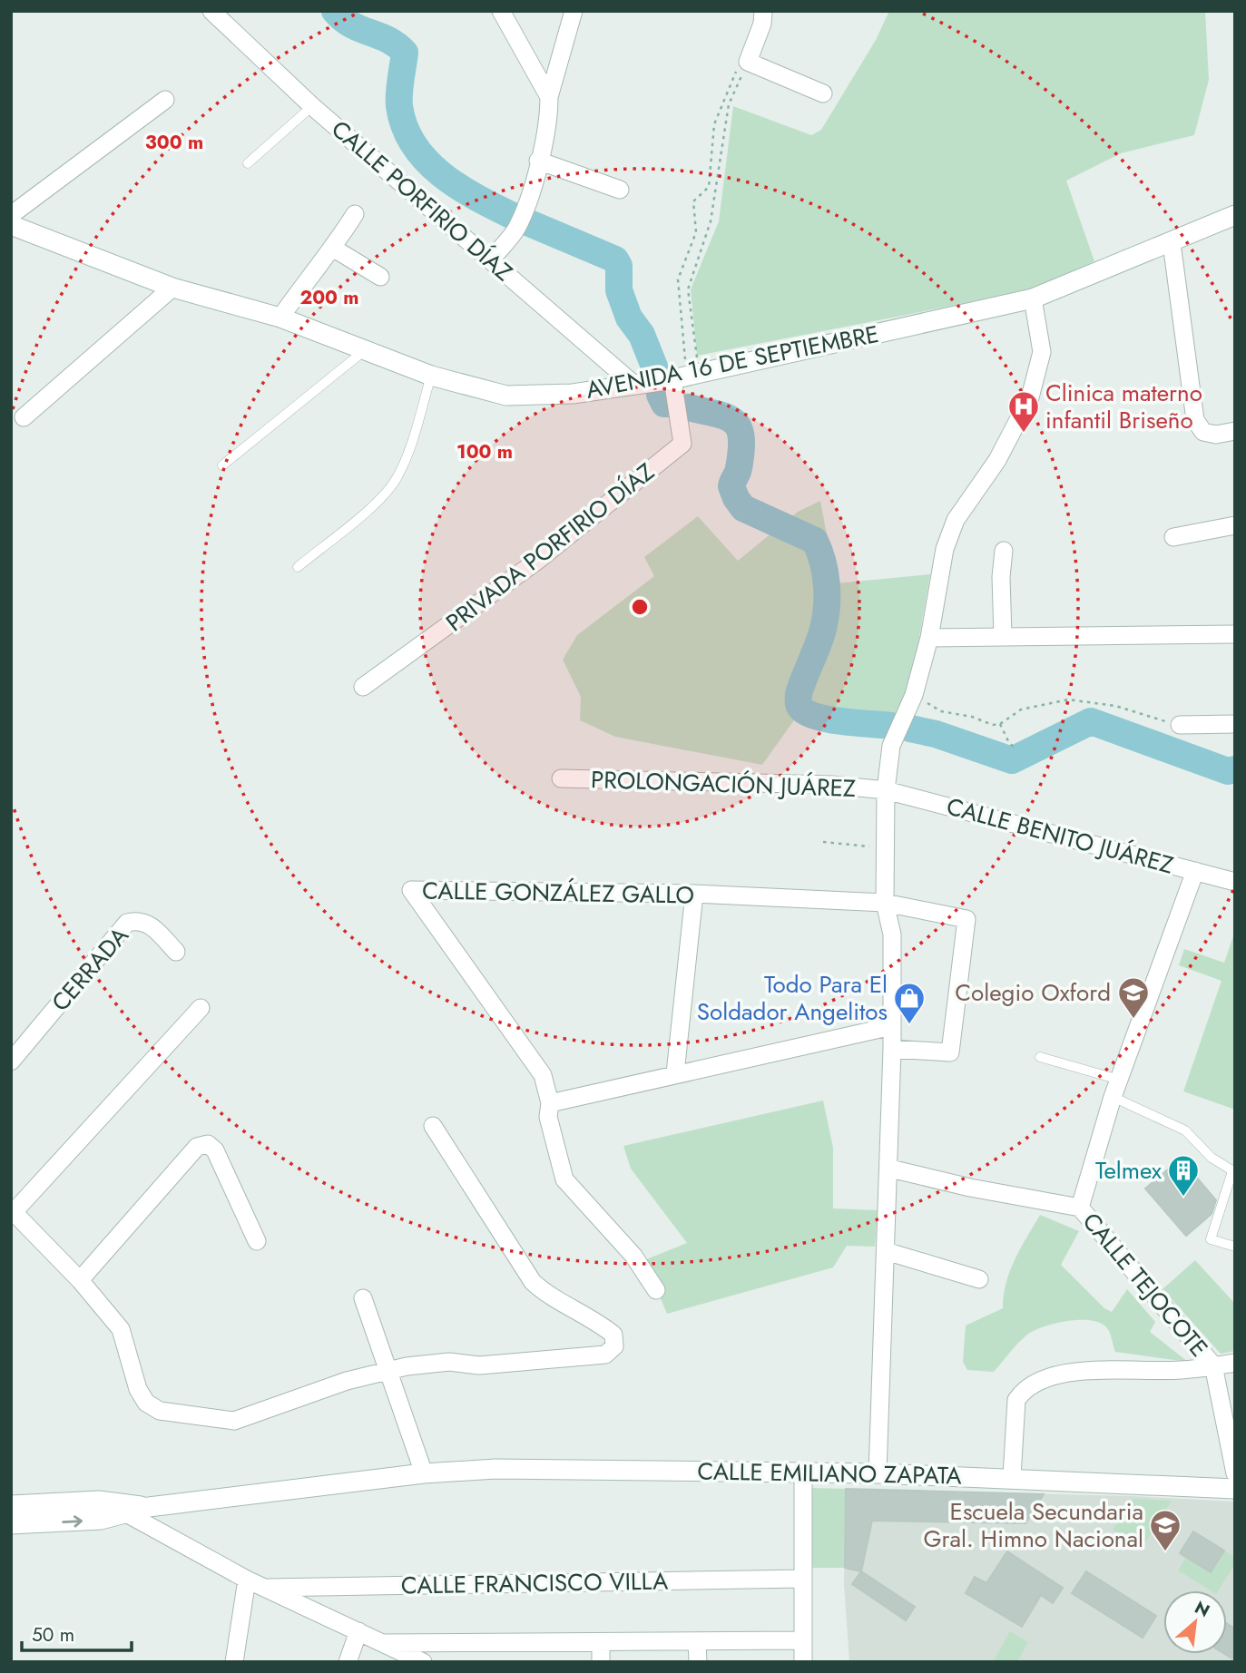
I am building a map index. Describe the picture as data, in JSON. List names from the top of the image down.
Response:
{
  "streets": {
    "main road": ["AVENIDA 16 DE SEPTIEMBRE", "CALLE EMILIANO ZAPATA"],
    "street": [
      "CALLE PORFIRIO DÍAZ",
      "PRIVADA PORFIRIO DÍAZ",
      "PROLONGACIÓN JUÁREZ",
      "CALLE BENITO JUÁREZ",
      "CALLE GONZÁLEZ GALLO",
      "CERRADA",
      "CALLE TEJOCOTE",
      "CALLE FRANCISCO VILLA"
    ]
  },
  "crossings": [
    ["CALLE PORFIRIO DÍAZ", "AVENIDA 16 DE SEPTIEMBRE"],
    ["AVENIDA 16 DE SEPTIEMBRE", "PRIVADA PORFIRIO DÍAZ"],
    ["PROLONGACIÓN JUÁREZ", "CALLE BENITO JUÁREZ"]
  ],
  "places": {
    "hospital": ["Clinica materno infantil Briseño"],
    "school or university": ["Colegio Oxford", "Escuela Secundaria Gral. Himno Nacional"],
    "shop": ["Todo Para El Soldador Angelitos"],
    "building": ["Telmex"]
  },
  "scale_bar": "50 m",
  "north": "top right",
  "rings": ["300 m", "200 m", "100 m"]
}
